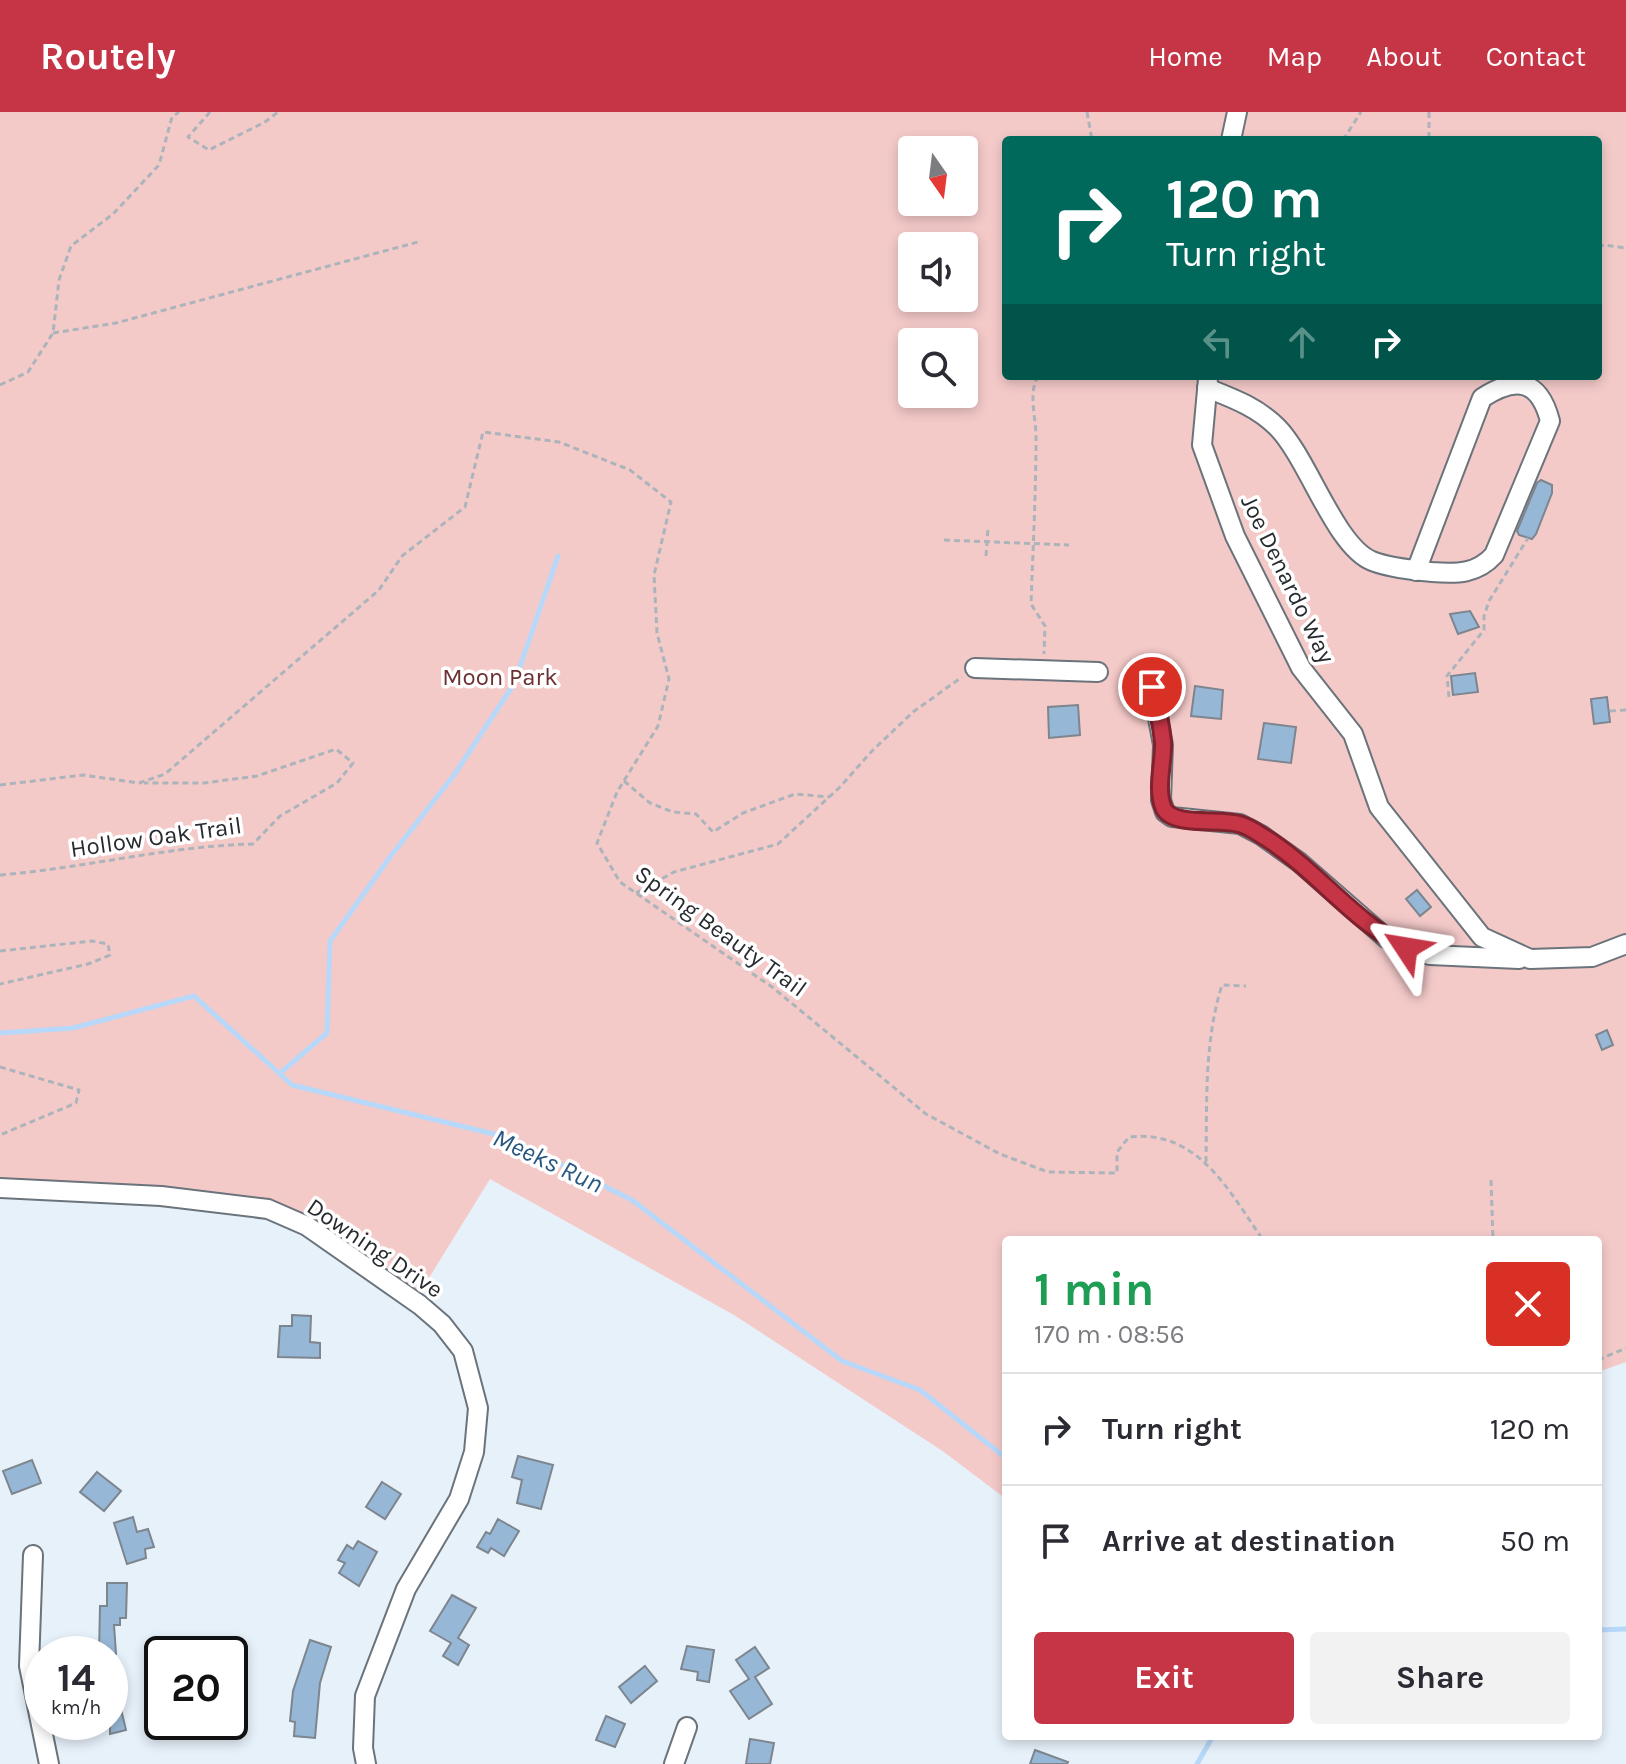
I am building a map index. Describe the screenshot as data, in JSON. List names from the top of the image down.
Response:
{
  "streets": {
    "street": ["Joe Denardo Way", "Downing Drive"],
    "path": ["Hollow Oak Trail", "Spring Beauty Trail"]
  },
  "crossings": [
    ["Hollow Oak Trail", "Spring Beauty Trail"]
  ],
  "water": ["Meeks Run"],
  "parks": ["Moon Park"],
  "north": "bottom",
  "page": {
    "header": "Routely",
    "nav": [
      "Home",
      "Map",
      "About",
      "Contact"
    ],
    "turn": ["120 m", "Turn right"],
    "heading": ["1 min", "170 m · 08:56"],
    "list": [
      {
        "name": "Turn right",
        "value": "120 m"
      },
      {
        "name": "Arrive at destination",
        "value": "50 m"
      }
    ],
    "buttons": ["Exit", "Share"],
    "speed": "14 km/h",
    "limit": "20"
  }
}
